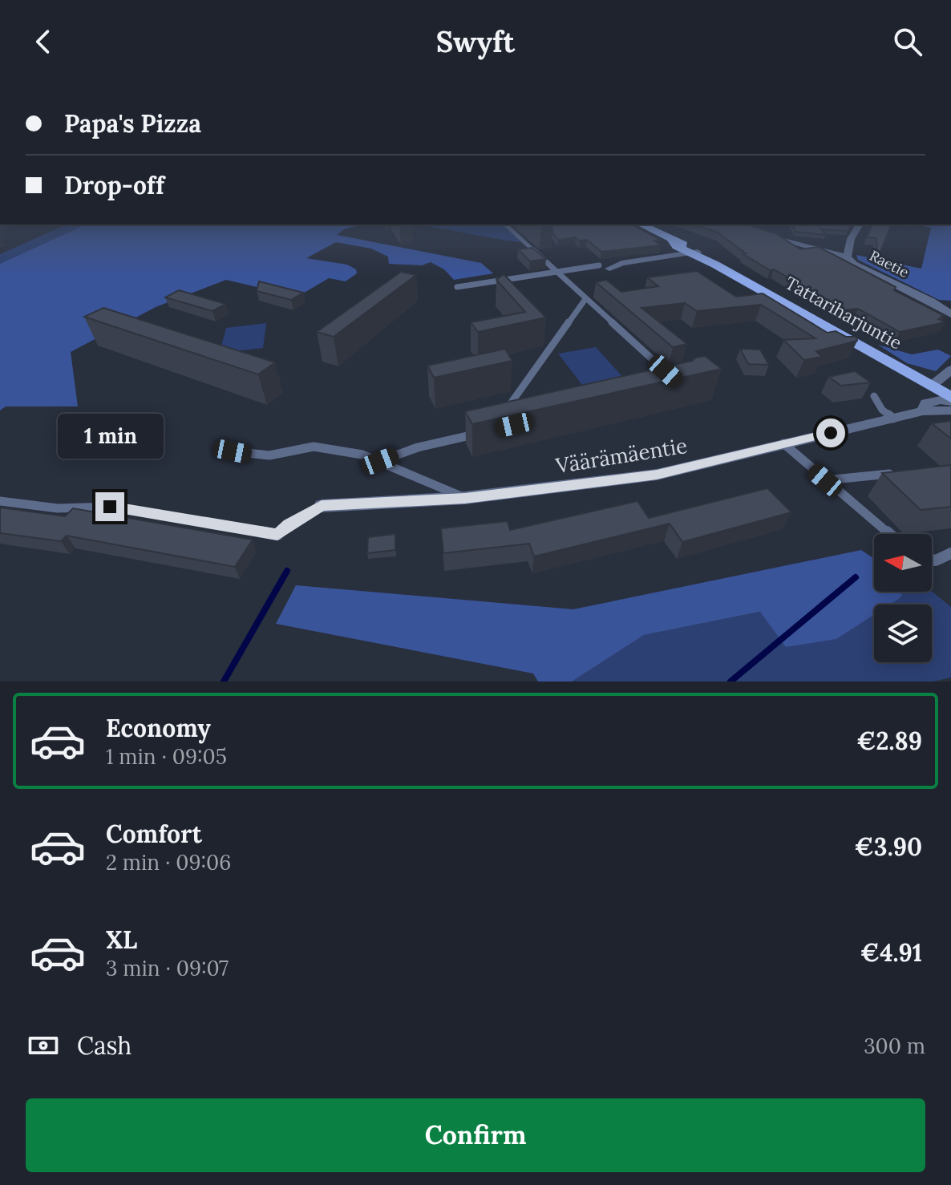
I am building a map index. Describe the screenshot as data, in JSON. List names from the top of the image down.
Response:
{
  "streets": {
    "main road": ["Tattariharjuntie"],
    "street": ["Raetie", "Väärämäentie"]
  },
  "crossings": [
    ["Tattariharjuntie", "Väärämäentie"]
  ],
  "north": "left",
  "page": {
    "header": "Swyft",
    "banner": ["Papa's Pizza", "Drop-off"],
    "bubble": "1 min",
    "list": [
      {
        "name": "Economy",
        "note": "1 min · 09:05",
        "value": "€2.89"
      },
      {
        "name": "Comfort",
        "note": "2 min · 09:06",
        "value": "€3.90"
      },
      {
        "name": "XL",
        "note": "3 min · 09:07",
        "value": "€4.91"
      }
    ],
    "pay": ["Cash", "300 m"],
    "buttons": "Confirm"
  }
}
